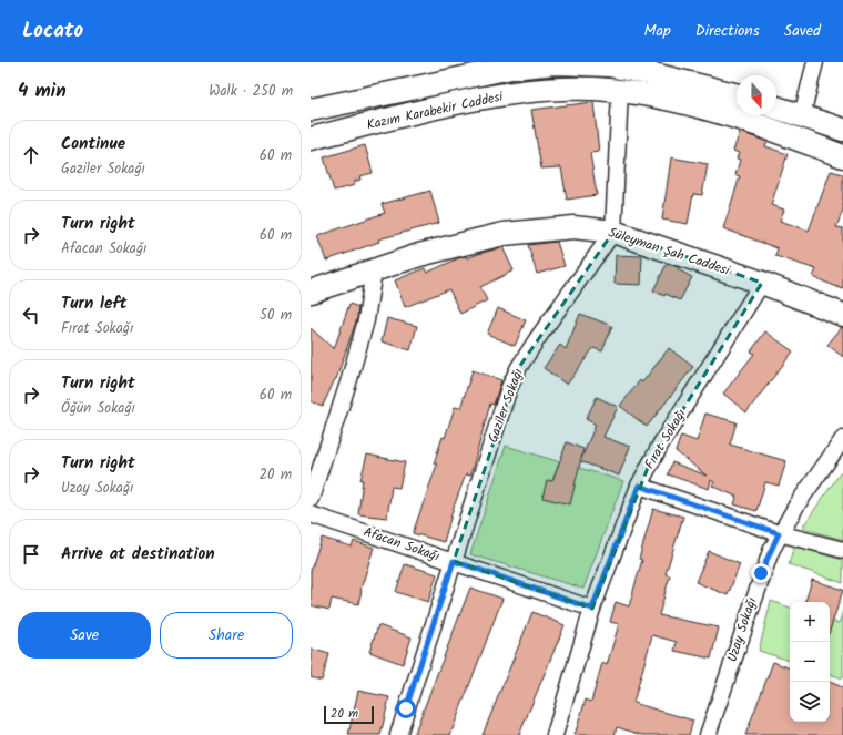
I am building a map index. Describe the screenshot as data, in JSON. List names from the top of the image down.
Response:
{
  "streets": {
    "street": [
      "Kazım Karabekir Caddesi",
      "Süleyman Şah Caddesi",
      "Gaziler Sokağı",
      "Fırat Sokağı",
      "Afacan Sokağı",
      "Uzay Sokağı"
    ]
  },
  "crossings": [
    ["Süleyman Şah Caddesi", "Gaziler Sokağı"],
    ["Süleyman Şah Caddesi", "Fırat Sokağı"],
    ["Gaziler Sokağı", "Afacan Sokağı"],
    ["Fırat Sokağı", "Afacan Sokağı"]
  ],
  "scale_bar": "20 m",
  "north": "bottom",
  "page": {
    "header": "Locato",
    "nav": ["Map", "Directions", "Saved"],
    "heading": ["4 min", "Walk · 250 m"],
    "list": [
      ["Continue", "Gaziler Sokağı", "60 m"],
      ["Turn right", "Afacan Sokağı", "60 m"],
      ["Turn left", "Fırat Sokağı", "50 m"],
      ["Turn right", "Öğün Sokağı", "60 m"],
      ["Turn right", "Uzay Sokağı", "20 m"],
      "Arrive at destination"
    ],
    "buttons": ["Save", "Share"],
    "map_buttons": ["+", "−"],
    "scale": "20 m"
  }
}
